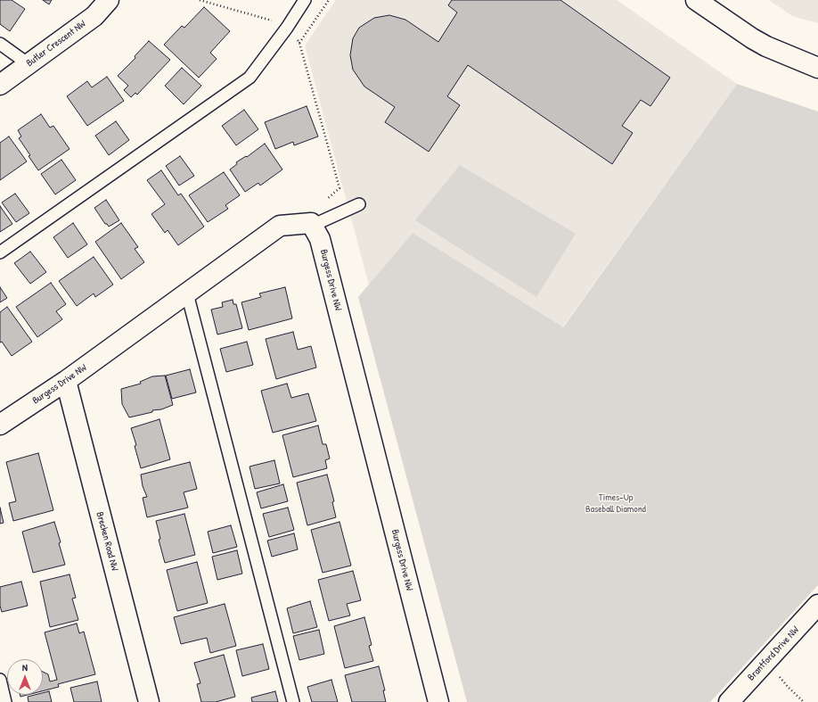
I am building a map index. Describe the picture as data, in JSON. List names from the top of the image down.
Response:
{
  "streets": {
    "street": [
      "Butler Crescent NW",
      "Burgess Drive NW",
      "Brecken Road NW",
      "Brantford Drive NW"
    ]
  },
  "crossings": [
    ["Burgess Drive NW", "Brecken Road NW"]
  ],
  "parks": ["Times-Up Baseball Diamond"],
  "north": "top"
}
